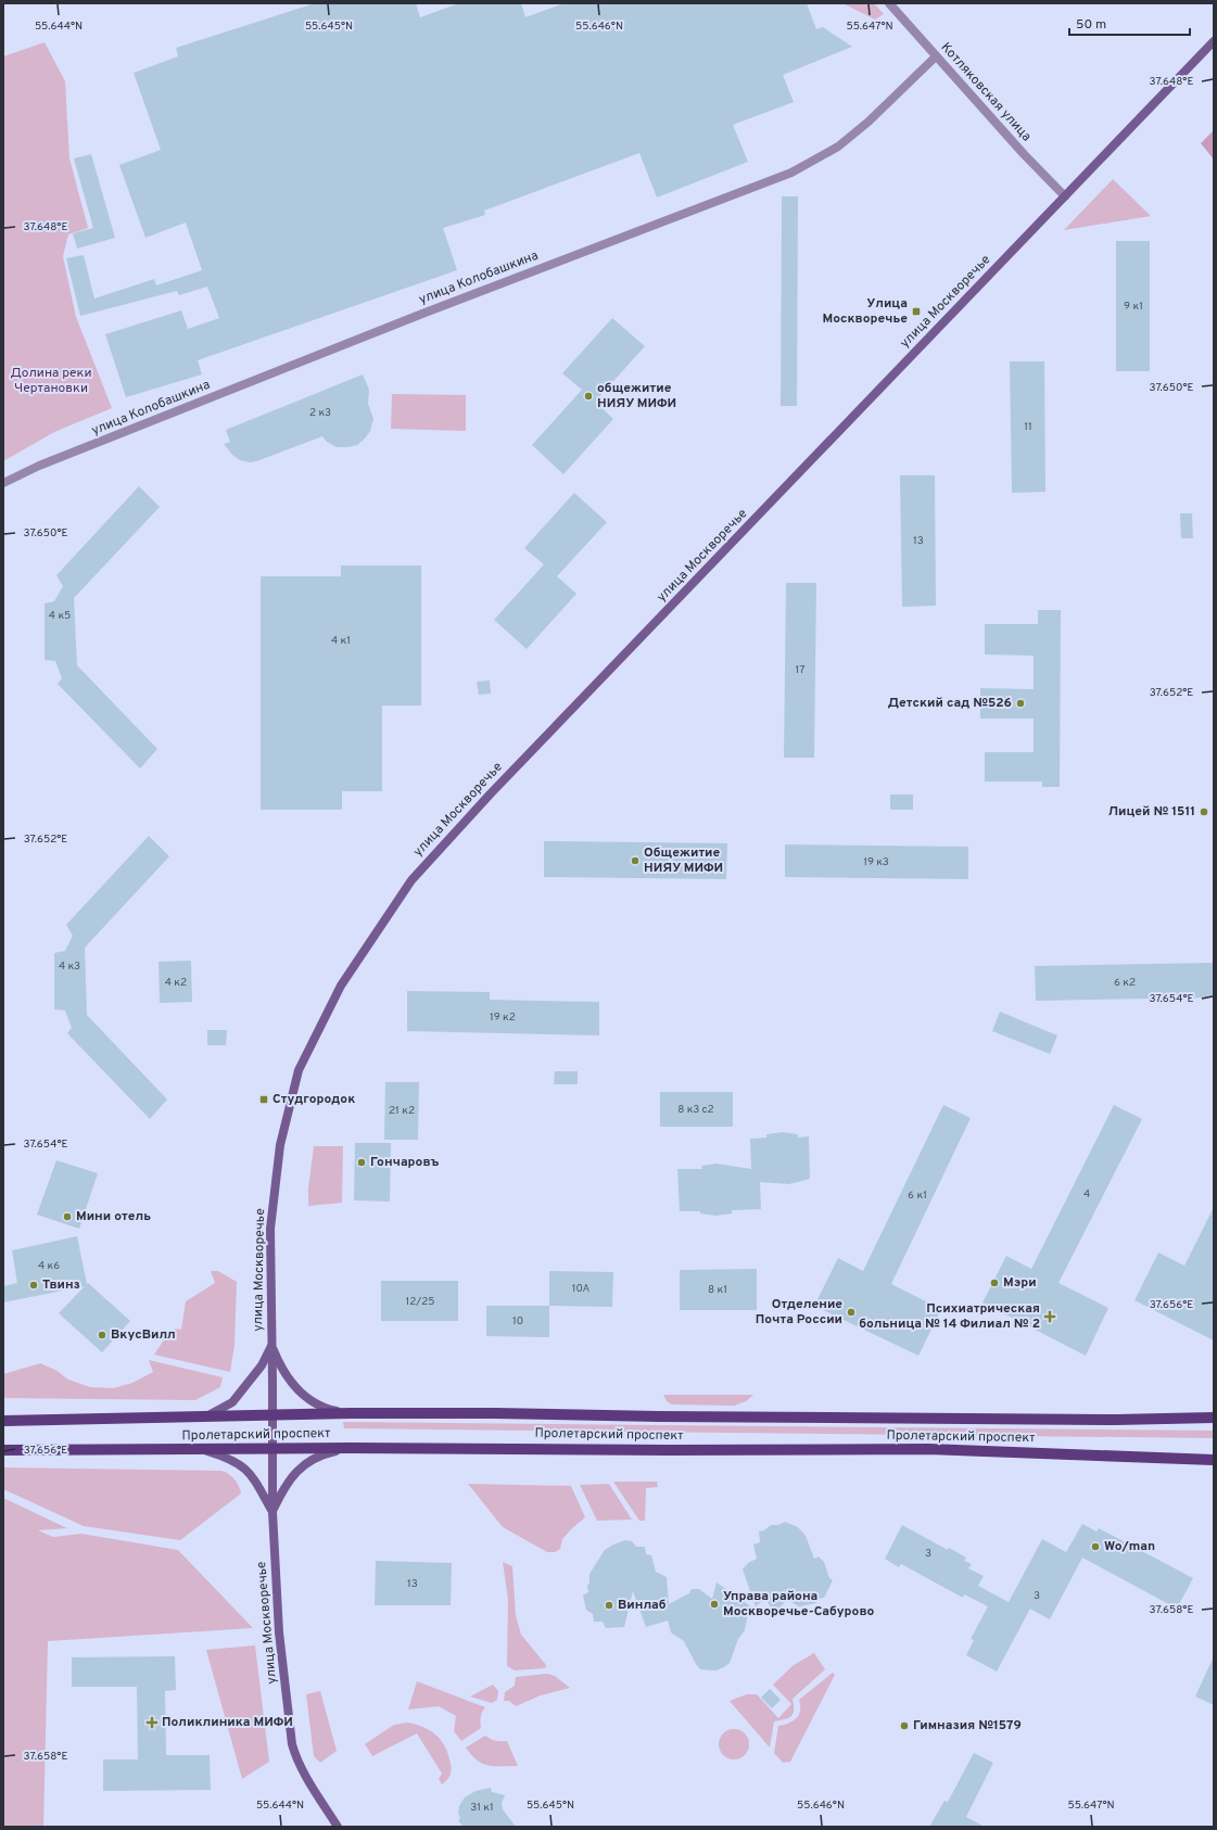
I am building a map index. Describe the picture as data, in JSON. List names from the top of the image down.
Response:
{
  "streets": {
    "main road": ["улица Москворечье", "Пролетарский проспект"],
    "street": ["Котляковская улица", "улица Колобашкина"]
  },
  "crossings": [
    ["Котляковская улица", "улица Колобашкина"],
    ["Котляковская улица", "улица Москворечье"],
    ["улица Москворечье", "Пролетарский проспект"]
  ],
  "parks": ["Долина реки Чертановки"],
  "places": {
    "transit": ["Улица Москворечье", "Студгородок"],
    "other": [
      "общежитие НИЯУ МИФИ",
      "Детский сад №526",
      "Лицей № 1511",
      "Общежитие НИЯУ МИФИ",
      "Гончаровъ",
      "Мини отель",
      "Мэри",
      "Твинз",
      "Отделение Почта России",
      "ВкусВилл",
      "Wo/man",
      "Управа района Москворечье-Сабурово",
      "Винлаб",
      "Гимназия №1579"
    ],
    "health": ["Психиатрическая больница № 14 Филиал № 2", "Поликлиника МИФИ"]
  },
  "house_numbers": [
    "9 к1",
    "2 к3",
    "11",
    "13",
    "4 к5",
    "4 к1",
    "17",
    "19 к3",
    "4 к3",
    "4 к2",
    "6 к2",
    "19 к2",
    "8 к3 с2",
    "21 к2",
    "4",
    "6 к1",
    "4 к6",
    "10А",
    "8 к1",
    "12/25",
    "10",
    "3",
    "13",
    "3",
    "31 к1"
  ],
  "scale_bar": "50 m",
  "coordinates": [
    "55.644°N",
    "55.645°N",
    "55.646°N",
    "55.647°N",
    "37.648°E",
    "37.650°E",
    "37.652°E",
    "37.654°E",
    "37.656°E",
    "37.658°E"
  ]
}
